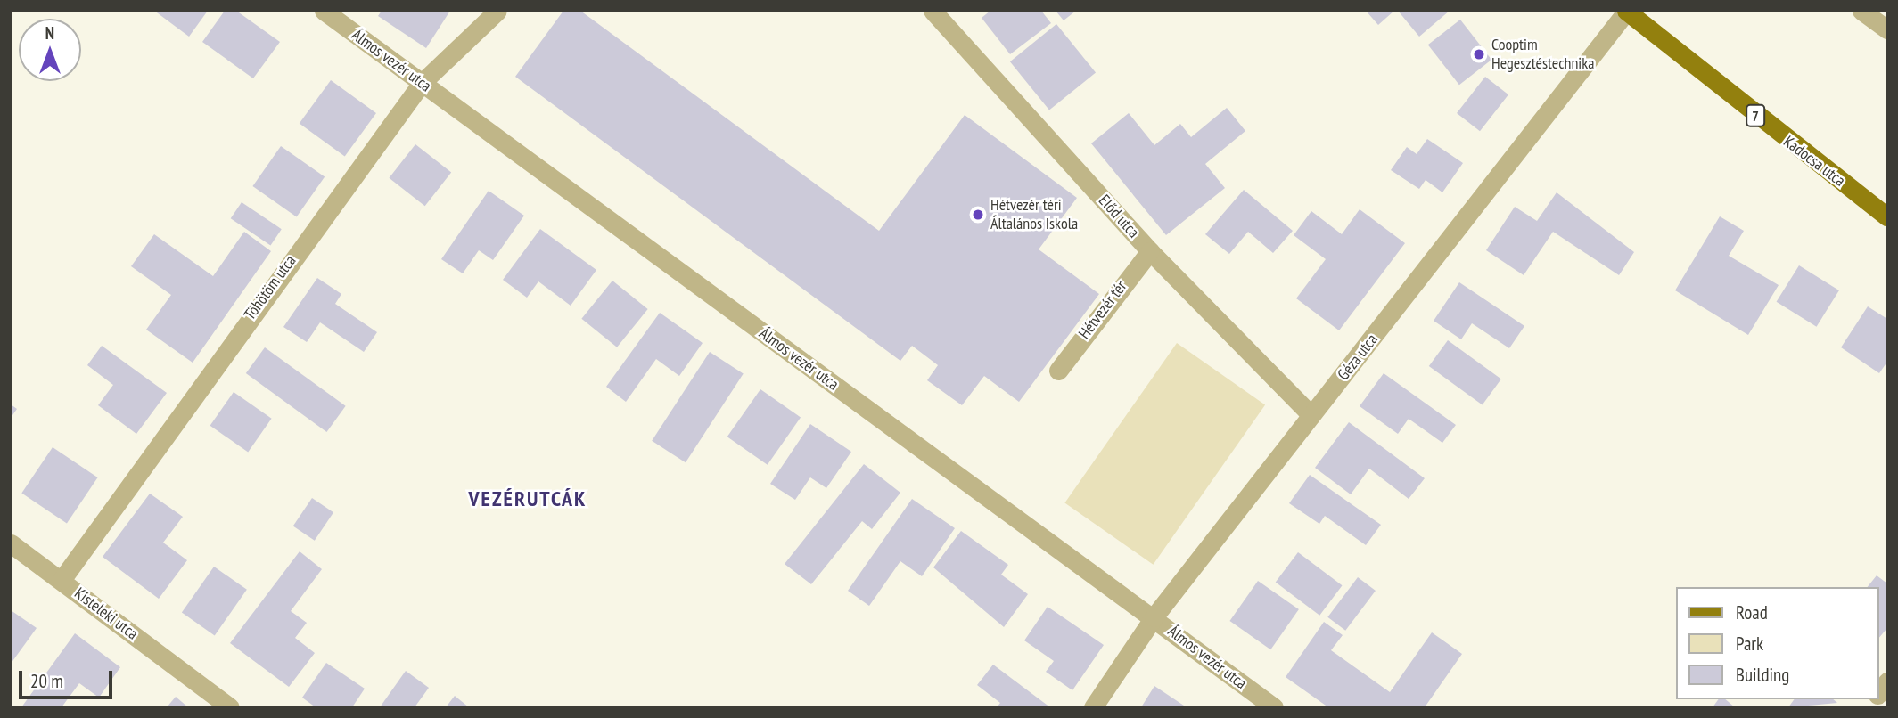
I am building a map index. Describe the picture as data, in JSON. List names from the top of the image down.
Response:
{
  "streets": {
    "main road": ["7", "Kadocsa utca"],
    "street": [
      "Álmos vezér utca",
      "Előd utca",
      "Töhötöm utca",
      "Hétvezér tér",
      "Géza utca",
      "Kisteleki utca"
    ]
  },
  "crossings": [
    ["Álmos vezér utca", "Töhötöm utca"],
    ["Álmos vezér utca", "Géza utca"],
    ["Kadocsa utca", "Géza utca"],
    ["Előd utca", "Hétvezér tér"],
    ["Előd utca", "Géza utca"],
    ["Töhötöm utca", "Kisteleki utca"]
  ],
  "districts": ["VEZÉRUTCÁK"],
  "places": ["Cooptim Hegesztéstechnika", "Hétvezér téri Általános Iskola"],
  "legend": ["Road", "Park", "Building"],
  "scale_bar": "20 m",
  "north": "top"
}
